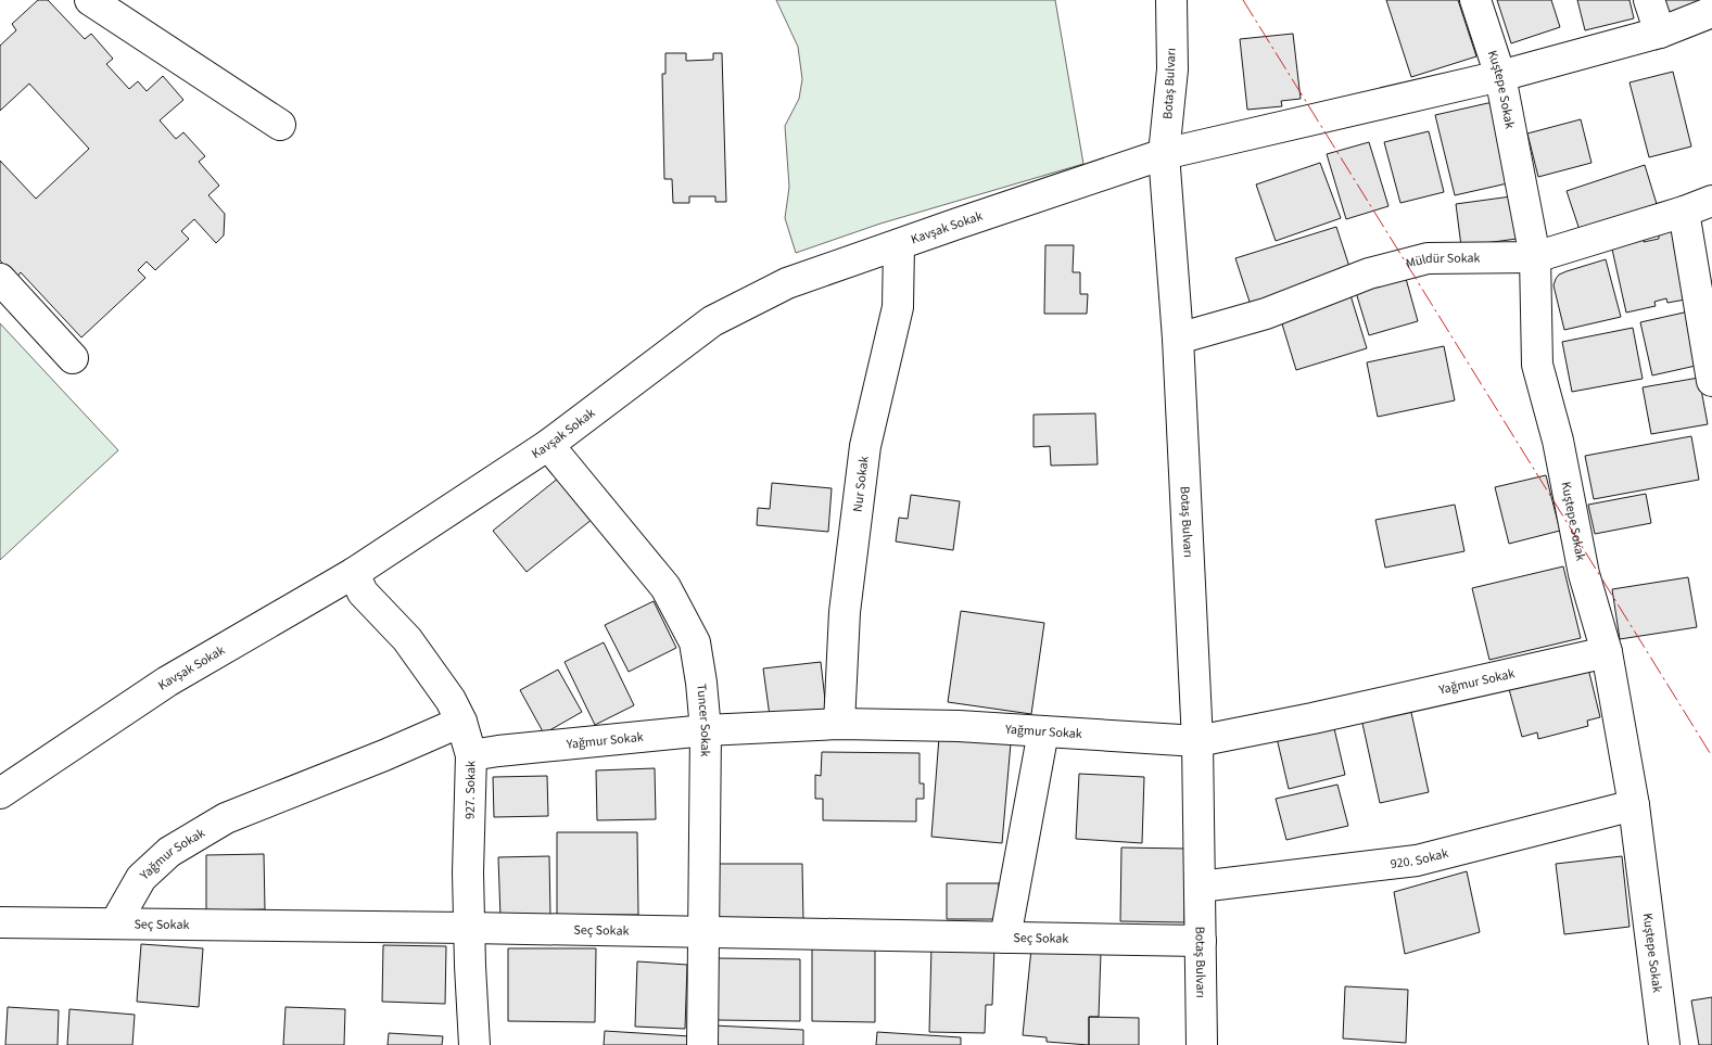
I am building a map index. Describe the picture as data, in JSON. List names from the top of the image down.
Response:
{
  "streets": {
    "street": [
      "Botaş Bulvarı",
      "Kuştepe Sokak",
      "Kavşak Sokak",
      "Müldür Sokak",
      "Nur Sokak",
      "Yağmur Sokak",
      "Tuncer Sokak",
      "927. Sokak",
      "920. Sokak",
      "Seç Sokak"
    ]
  },
  "crossings": [
    ["Botaş Bulvarı", "Kavşak Sokak"],
    ["Botaş Bulvarı", "Müldür Sokak"],
    ["Botaş Bulvarı", "Yağmur Sokak"],
    ["Botaş Bulvarı", "920. Sokak"],
    ["Botaş Bulvarı", "Seç Sokak"],
    ["Kuştepe Sokak", "Kavşak Sokak"],
    ["Kuştepe Sokak", "Müldür Sokak"],
    ["Kuştepe Sokak", "Yağmur Sokak"],
    ["Kuştepe Sokak", "920. Sokak"],
    ["Kavşak Sokak", "Nur Sokak"],
    ["Kavşak Sokak", "Tuncer Sokak"],
    ["Kavşak Sokak", "927. Sokak"],
    ["Nur Sokak", "Yağmur Sokak"],
    ["Yağmur Sokak", "Tuncer Sokak"],
    ["Yağmur Sokak", "927. Sokak"],
    ["Yağmur Sokak", "Seç Sokak"],
    ["Tuncer Sokak", "Seç Sokak"],
    ["927. Sokak", "Seç Sokak"]
  ]
}
